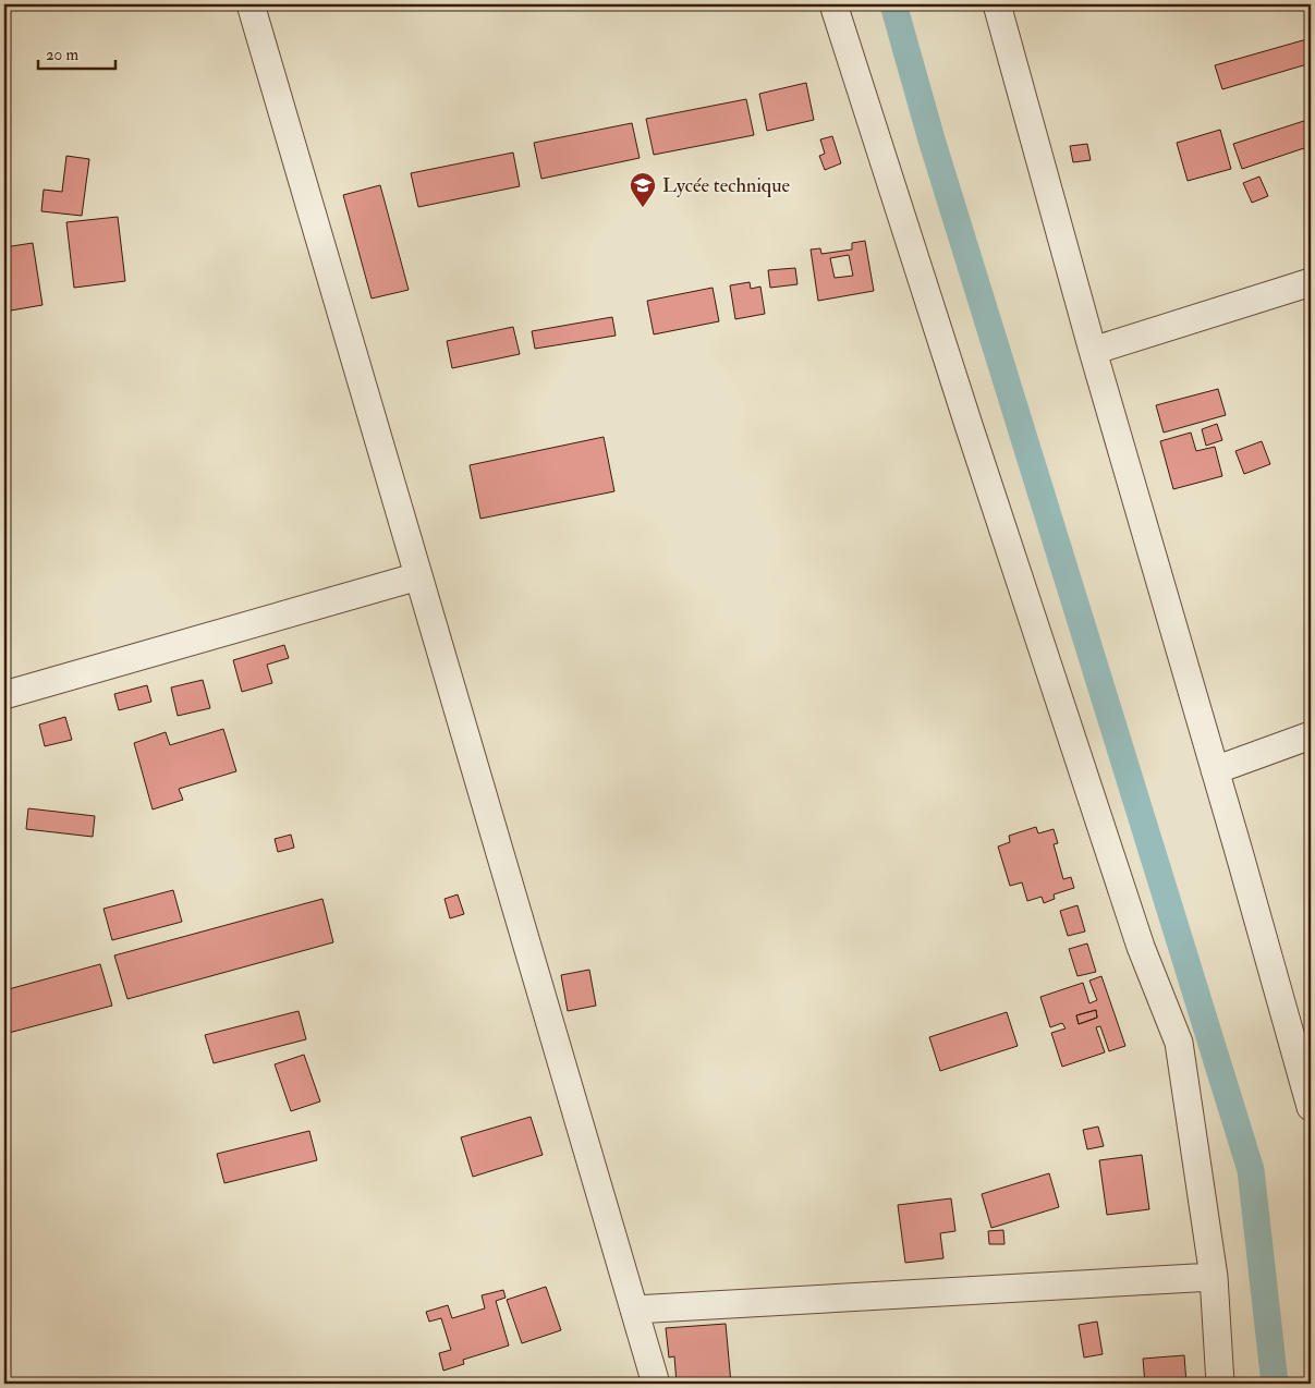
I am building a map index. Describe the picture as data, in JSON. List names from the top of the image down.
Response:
{
  "places": {
    "school or university": ["Lycée technique"]
  },
  "scale_bar": "20 m"
}
